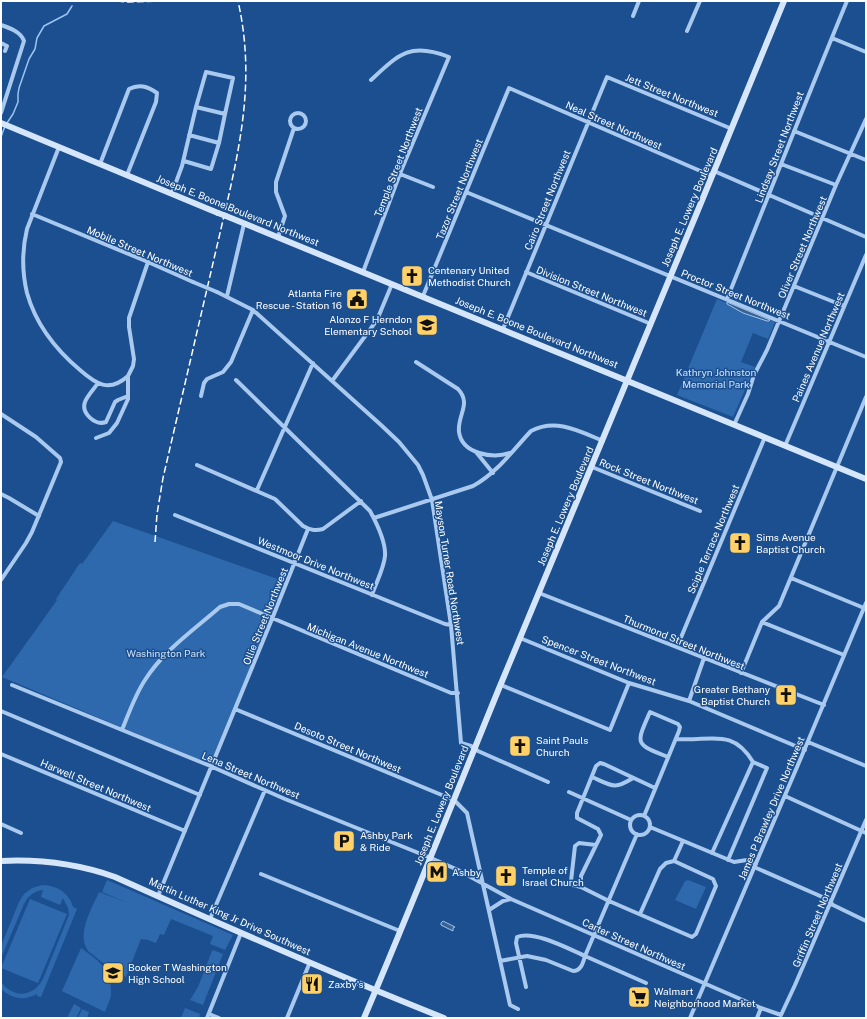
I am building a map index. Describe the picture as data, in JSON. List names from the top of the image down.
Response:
{
  "streets": {
    "main road": ["Joseph E. Lowery Boulevard", "Joseph E. Boone Boulevard Northwest", "Martin Luther King Jr Drive Southwest"],
    "street": [
      "Jett Street Northwest",
      "Neal Street Northwest",
      "Lindsay Street Northwest",
      "Temple Street Northwest",
      "Tazor Street Northwest",
      "Cairo Street Northwest",
      "Oliver Street Northwest",
      "Mobile Street Northwest",
      "Division Street Northwest",
      "Proctor Street Northwest",
      "Paines Avenue Northwest",
      "Rock Street Northwest",
      "Sciple Terrace Northwest",
      "Westmoor Drive Northwest",
      "Mayson Turner Road Northwest",
      "Ollie Street Northwest",
      "Thurmond Street Northwest",
      "Michigan Avenue Northwest",
      "Spencer Street Northwest",
      "Desoto Street Northwest",
      "Lena Street Northwest",
      "Harwell Street Northwest",
      "James P Brawley Drive Northwest",
      "Griffin Street Northwest",
      "Carter Street Northwest"
    ]
  },
  "crossings": [
    ["Jett Street Northwest", "Cairo Street Northwest"],
    ["Jett Street Northwest", "Joseph E. Lowery Boulevard"],
    ["Neal Street Northwest", "Lindsay Street Northwest"],
    ["Neal Street Northwest", "Tazor Street Northwest"],
    ["Neal Street Northwest", "Cairo Street Northwest"],
    ["Neal Street Northwest", "Joseph E. Lowery Boulevard"],
    ["Neal Street Northwest", "Oliver Street Northwest"],
    ["Lindsay Street Northwest", "Proctor Street Northwest"],
    ["Temple Street Northwest", "Joseph E. Boone Boulevard Northwest"],
    ["Tazor Street Northwest", "Joseph E. Boone Boulevard Northwest"],
    ["Tazor Street Northwest", "Proctor Street Northwest"],
    ["Cairo Street Northwest", "Joseph E. Boone Boulevard Northwest"],
    ["Cairo Street Northwest", "Division Street Northwest"],
    ["Cairo Street Northwest", "Proctor Street Northwest"],
    ["Joseph E. Lowery Boulevard", "Joseph E. Boone Boulevard Northwest"],
    ["Joseph E. Lowery Boulevard", "Division Street Northwest"],
    ["Joseph E. Lowery Boulevard", "Proctor Street Northwest"],
    ["Joseph E. Lowery Boulevard", "Rock Street Northwest"],
    ["Joseph E. Lowery Boulevard", "Mayson Turner Road Northwest"],
    ["Joseph E. Lowery Boulevard", "Thurmond Street Northwest"],
    ["Joseph E. Lowery Boulevard", "Spencer Street Northwest"],
    ["Joseph E. Lowery Boulevard", "Desoto Street Northwest"],
    ["Joseph E. Lowery Boulevard", "Lena Street Northwest"],
    ["Joseph E. Lowery Boulevard", "Martin Luther King Jr Drive Southwest"],
    ["Joseph E. Boone Boulevard Northwest", "Oliver Street Northwest"],
    ["Joseph E. Boone Boulevard Northwest", "Paines Avenue Northwest"],
    ["Joseph E. Boone Boulevard Northwest", "Sciple Terrace Northwest"],
    ["Oliver Street Northwest", "Proctor Street Northwest"],
    ["Mobile Street Northwest", "Mayson Turner Road Northwest"],
    ["Proctor Street Northwest", "Paines Avenue Northwest"],
    ["Sciple Terrace Northwest", "Thurmond Street Northwest"],
    ["Westmoor Drive Northwest", "Mayson Turner Road Northwest"],
    ["Westmoor Drive Northwest", "Ollie Street Northwest"],
    ["Mayson Turner Road Northwest", "Michigan Avenue Northwest"],
    ["Ollie Street Northwest", "Michigan Avenue Northwest"],
    ["Ollie Street Northwest", "Desoto Street Northwest"],
    ["Ollie Street Northwest", "Lena Street Northwest"],
    ["Ollie Street Northwest", "Harwell Street Northwest"],
    ["Ollie Street Northwest", "Martin Luther King Jr Drive Southwest"],
    ["Thurmond Street Northwest", "James P Brawley Drive Northwest"],
    ["Michigan Avenue Northwest", "Lena Street Northwest"],
    ["Spencer Street Northwest", "James P Brawley Drive Northwest"],
    ["Lena Street Northwest", "Carter Street Northwest"],
    ["James P Brawley Drive Northwest", "Carter Street Northwest"],
    ["Griffin Street Northwest", "Carter Street Northwest"]
  ],
  "parks": ["Kathryn Johnston Memorial Park", "Washington Park"],
  "places": {
    "church": [
      "Centenary United Methodist Church",
      "Sims Avenue Baptist Church",
      "Greater Bethany Baptist Church",
      "Saint Pauls Church",
      "Temple of Israel Church"
    ],
    "public building": ["Atlanta Fire Rescue - Station 16"],
    "school or university": ["Alonzo F Herndon Elementary School", "Booker T Washington High School"],
    "parking": ["Ashby Park & Ride"],
    "metro station": ["Ashby"],
    "restaurant": ["Zaxby's"],
    "supermarket": ["Walmart Neighborhood Market"]
  }
}
